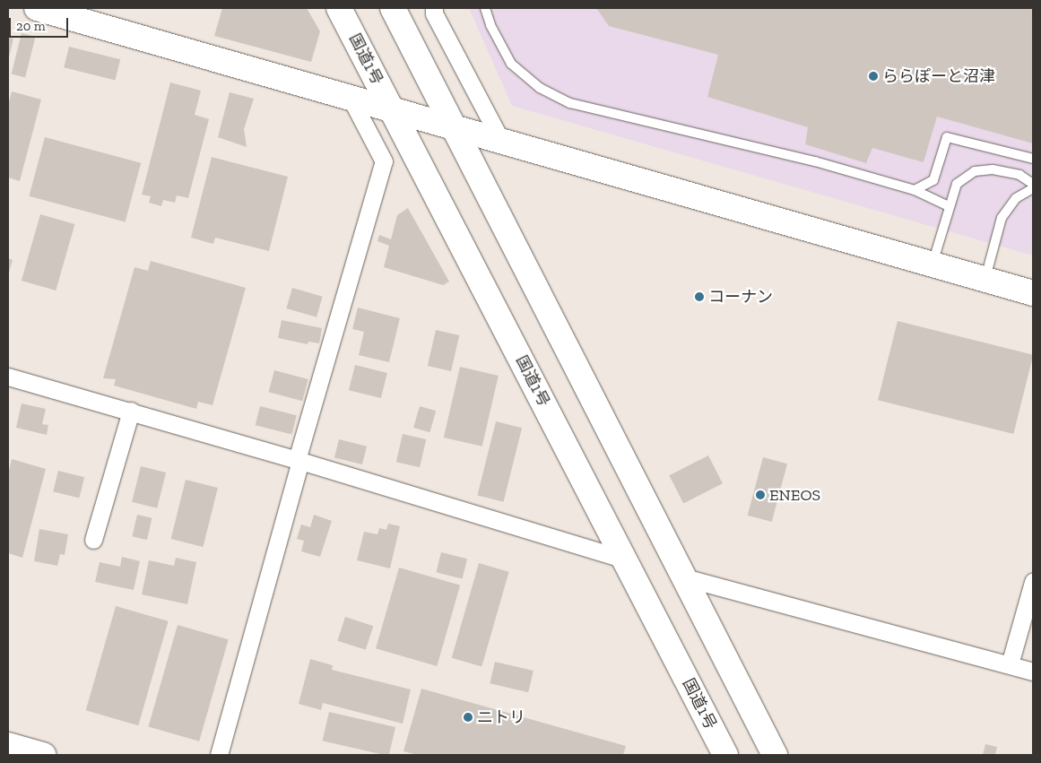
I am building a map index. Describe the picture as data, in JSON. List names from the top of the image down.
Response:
{
  "streets": {
    "main road": ["国道1号"]
  },
  "places": [
    "ららぽーと沼津",
    "コーナン",
    "ENEOS",
    "ニトリ"
  ],
  "scale_bar": "20 m"
}
